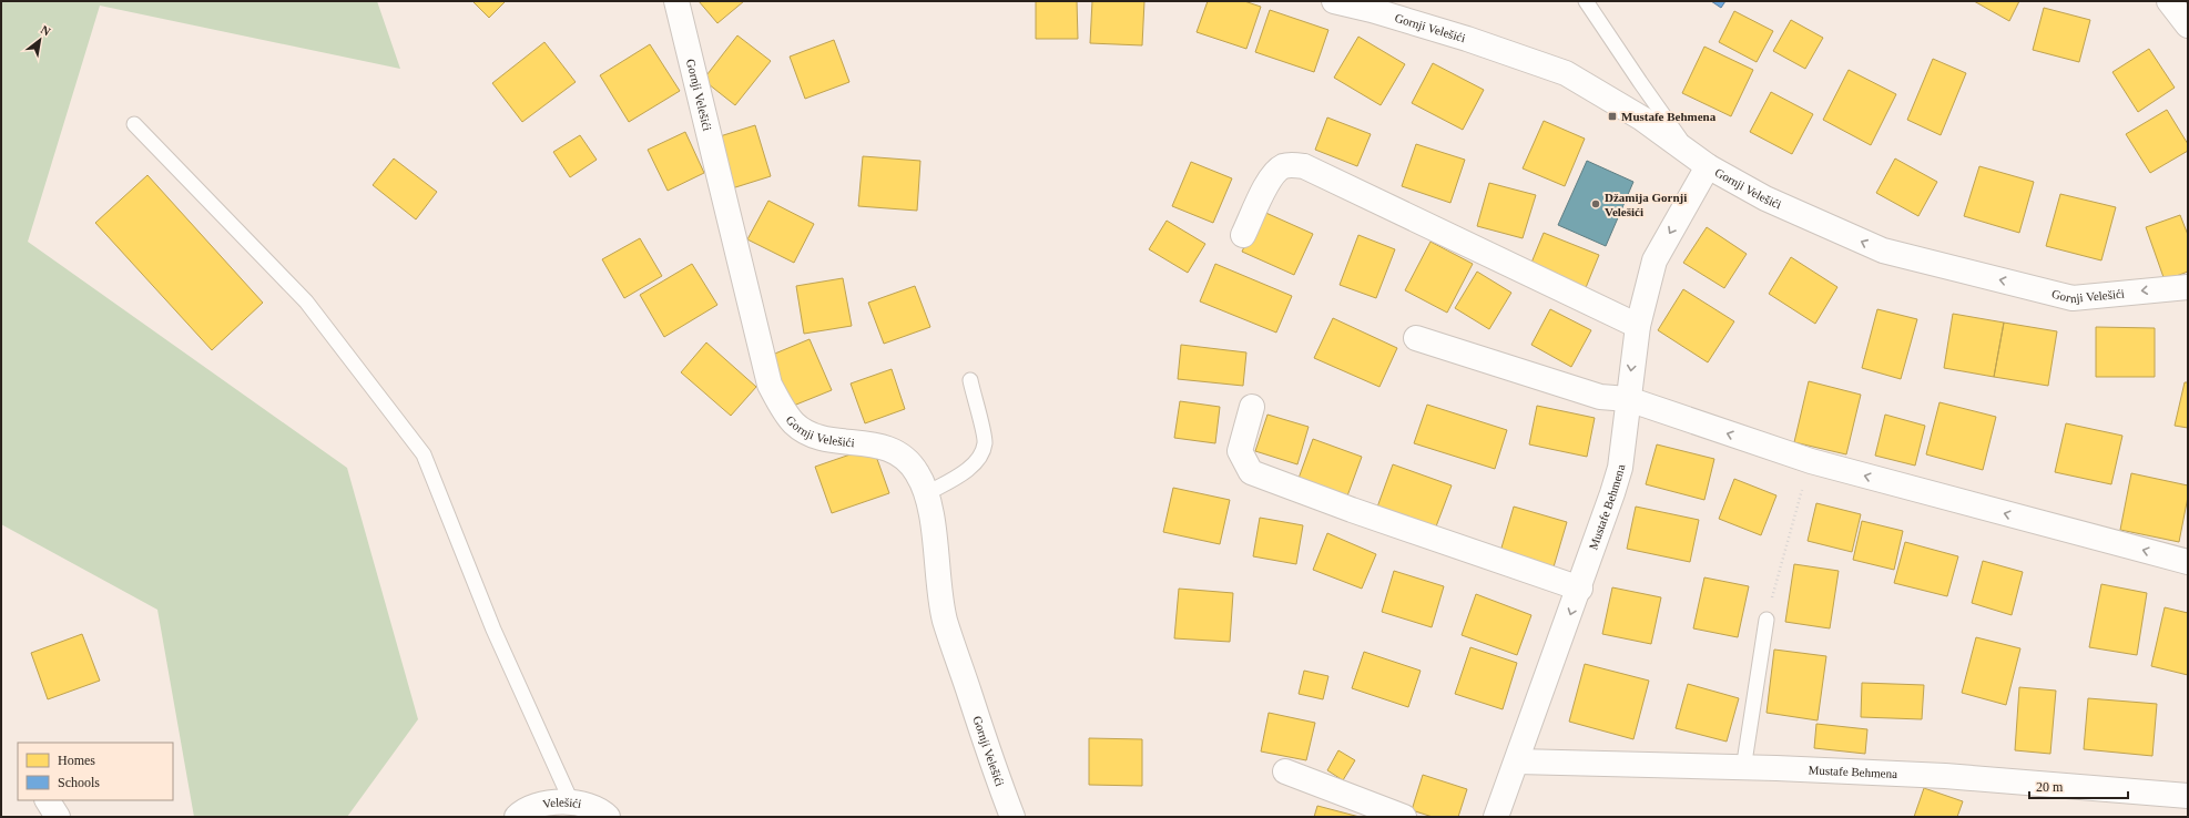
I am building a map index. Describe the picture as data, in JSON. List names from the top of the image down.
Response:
{
  "streets": {
    "street": ["Gornji Velešići", "Mustafe Behmena", "Velešići"]
  },
  "crossings": [
    ["Gornji Velešići", "Mustafe Behmena"]
  ],
  "places": {
    "transit": ["Mustafe Behmena"],
    "other": ["Džamija Gornji Velešići"]
  },
  "legend": ["Homes", "Schools"],
  "scale_bar": "20 m",
  "north": "top right"
}
